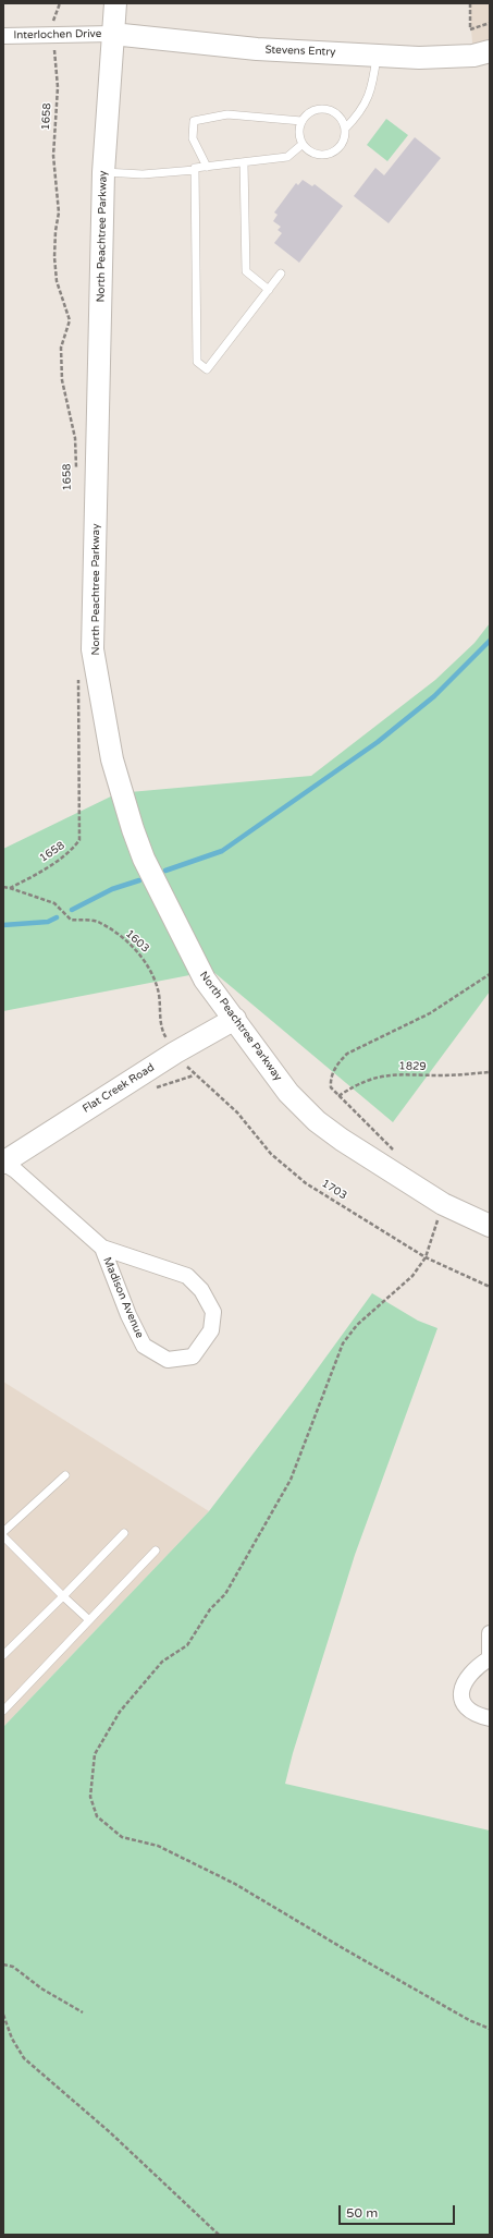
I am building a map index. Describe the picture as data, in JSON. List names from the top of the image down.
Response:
{
  "streets": {
    "street": [
      "Interlochen Drive",
      "Stevens Entry",
      "North Peachtree Parkway",
      "Flat Creek Road",
      "Madison Avenue"
    ],
    "path": [
      "1658",
      "1603",
      "1829",
      "1703"
    ]
  },
  "crossings": [
    ["Interlochen Drive", "Stevens Entry"],
    ["Interlochen Drive", "1658"],
    ["Interlochen Drive", "North Peachtree Parkway"],
    ["Stevens Entry", "North Peachtree Parkway"],
    ["1658", "1603"],
    ["North Peachtree Parkway", "Flat Creek Road"],
    ["1603", "Flat Creek Road"],
    ["1603", "1703"],
    ["Flat Creek Road", "Madison Avenue"]
  ],
  "scale_bar": "50 m"
}
